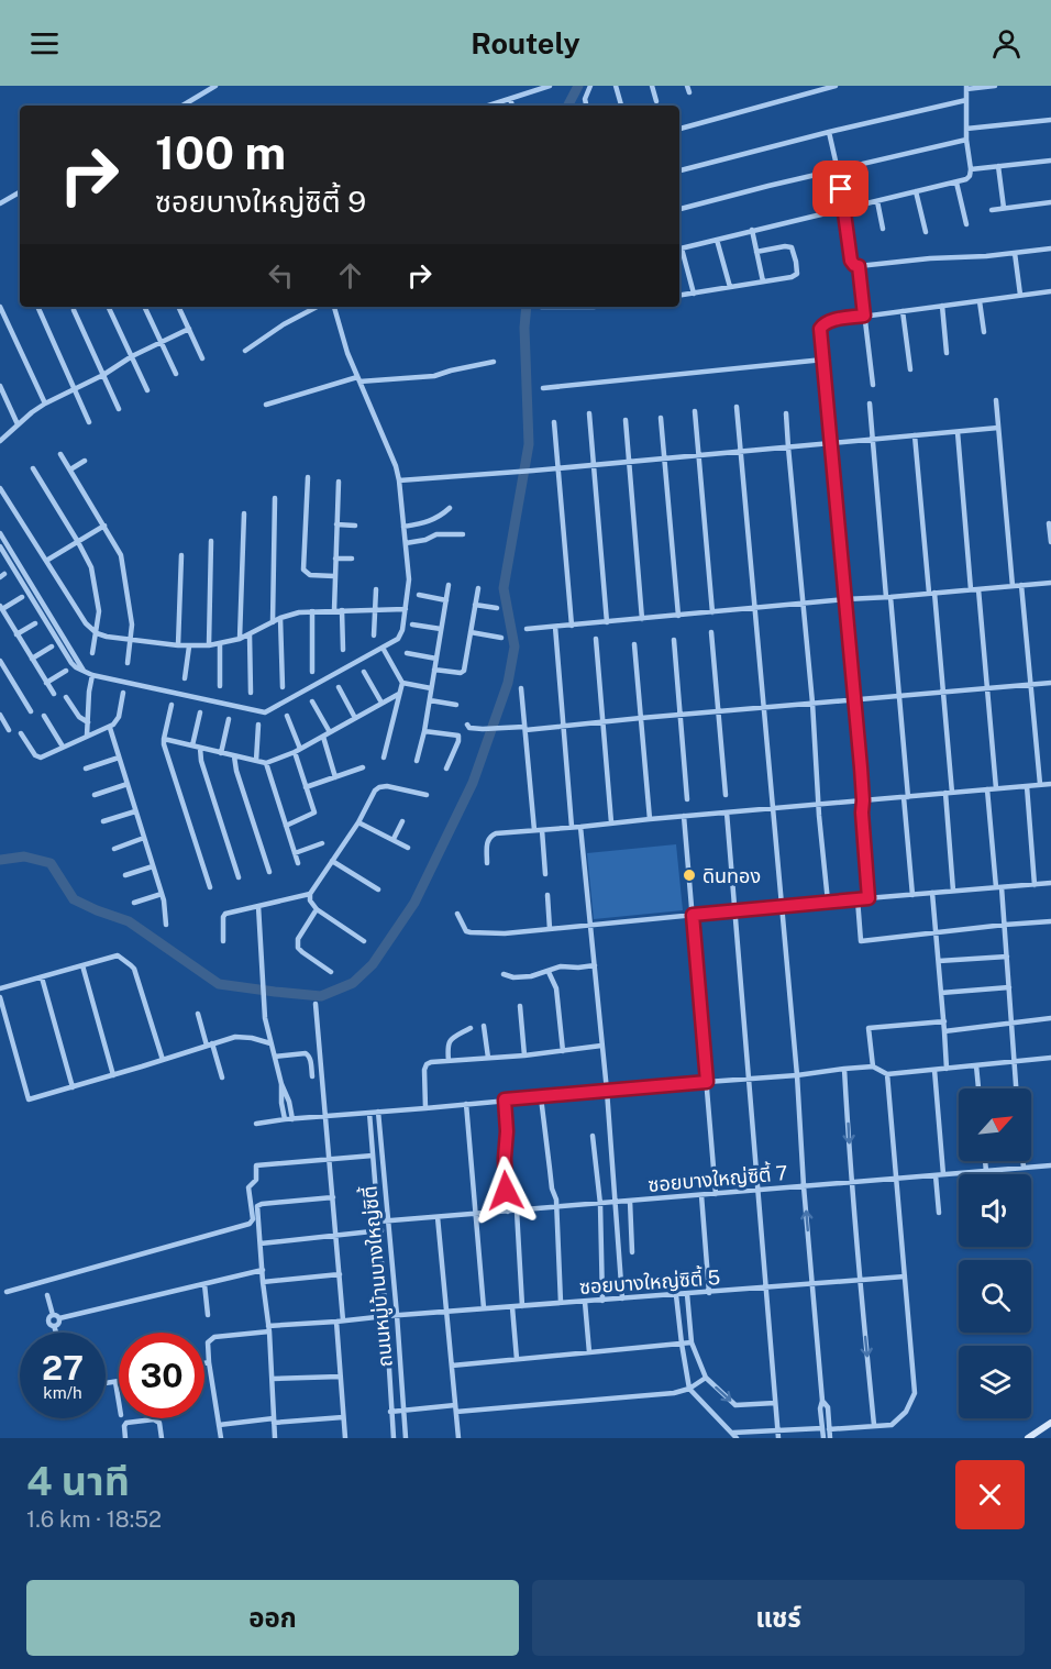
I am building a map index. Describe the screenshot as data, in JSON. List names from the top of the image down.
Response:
{
  "streets": {
    "street": ["ซอยบางใหญ่ซิตี้ 7", "ถนนหมู่บ้านบางใหญ่ซิตี้", "ซอยบางใหญ่ซิตี้ 5"]
  },
  "crossings": [
    ["ซอยบางใหญ่ซิตี้ 7", "ถนนหมู่บ้านบางใหญ่ซิตี้"],
    ["ถนนหมู่บ้านบางใหญ่ซิตี้", "ซอยบางใหญ่ซิตี้ 5"]
  ],
  "places": ["ดินทอง"],
  "north": "top right",
  "page": {
    "header": "Routely",
    "turn": ["100 m", "ซอยบางใหญ่ซิตี้ 9"],
    "speed": "27 km/h",
    "limit": "30",
    "heading": ["4 นาที", "1.6 km · 18:52"],
    "buttons": ["ออก", "แชร์"]
  }
}
